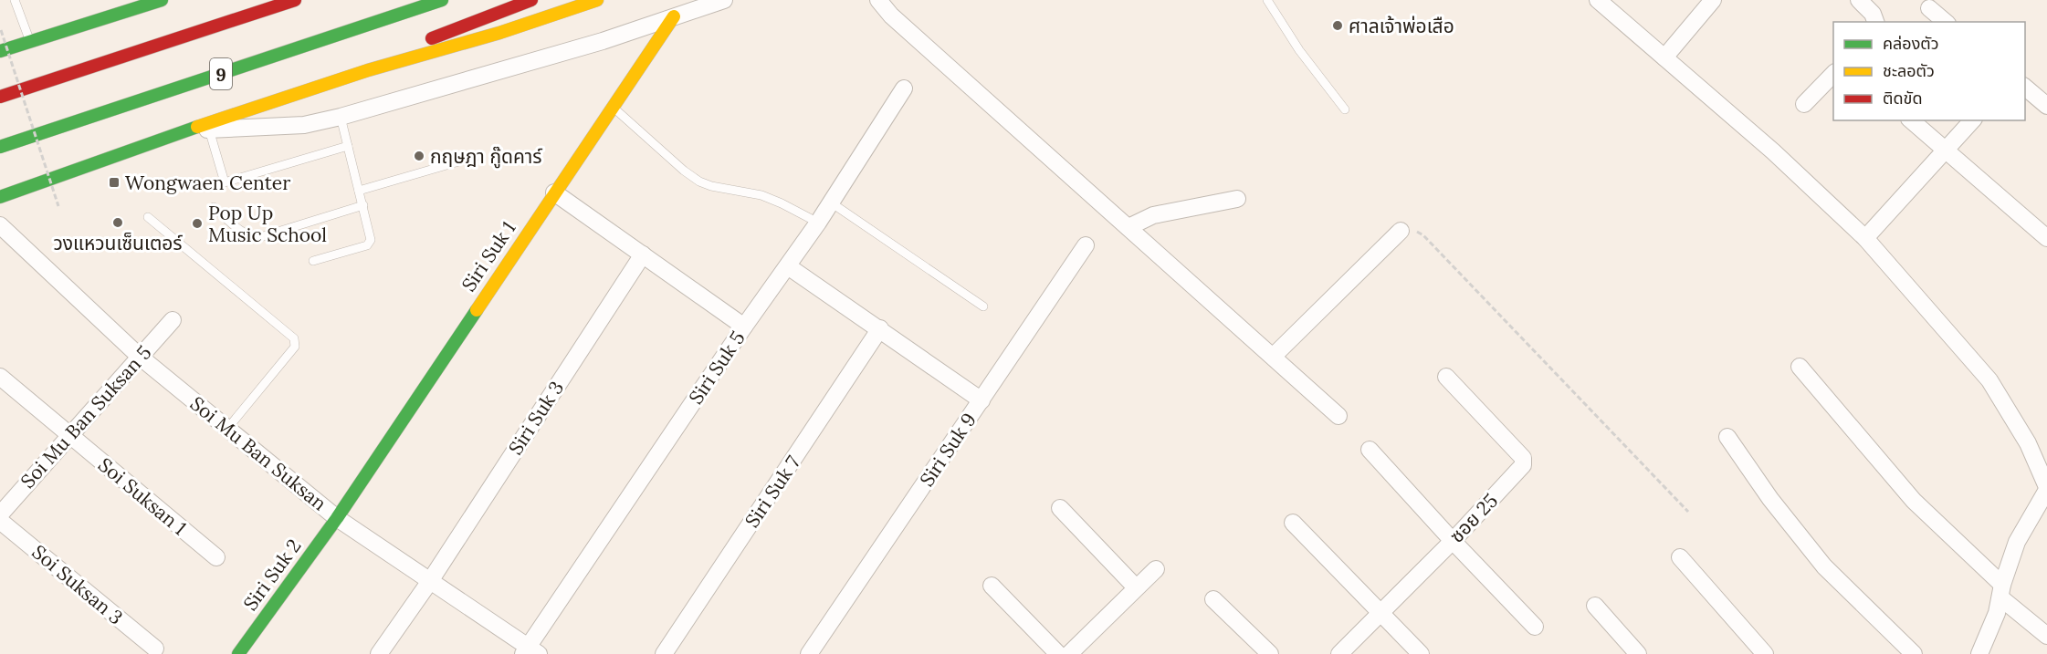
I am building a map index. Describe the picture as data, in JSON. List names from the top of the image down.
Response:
{
  "streets": {
    "main road": ["9", "Siri Suk 1", "Siri Suk 2"],
    "street": [
      "Siri Suk 5",
      "Soi Mu Ban Suksan 5",
      "Siri Suk 3",
      "Siri Suk 9",
      "Soi Mu Ban Suksan",
      "Siri Suk 7",
      "Soi Suksan 1",
      "ซอย 25",
      "Soi Suksan 3"
    ]
  },
  "crossings": [
    ["Siri Suk 1", "Soi Mu Ban Suksan"],
    ["Siri Suk 1", "Siri Suk 2"],
    ["Siri Suk 5", "Soi Mu Ban Suksan"],
    ["Soi Mu Ban Suksan 5", "Soi Mu Ban Suksan"],
    ["Soi Mu Ban Suksan 5", "Soi Suksan 1"],
    ["Siri Suk 3", "Soi Mu Ban Suksan"],
    ["Soi Mu Ban Suksan", "Siri Suk 2"]
  ],
  "places": {
    "other": [
      "ศาลเจ้าพ่อเสือ",
      "กฤษฎา กู๊ดคาร์",
      "วงแหวนเซ็นเตอร์",
      "Pop Up Music School"
    ],
    "transit": ["Wongwaen Center"]
  },
  "legend": ["คล่องตัว", "ชะลอตัว", "ติดขัด"]
}
